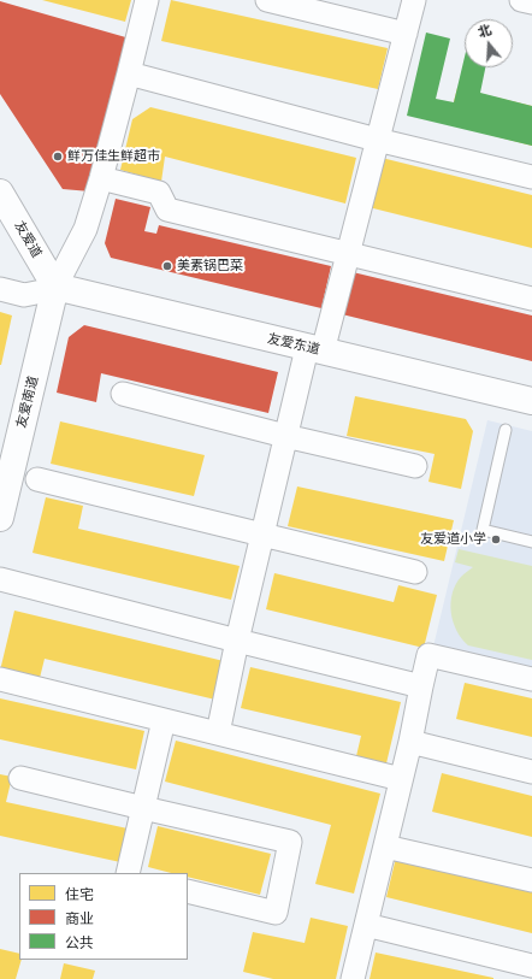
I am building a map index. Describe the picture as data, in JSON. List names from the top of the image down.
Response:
{
  "streets": {
    "street": ["友爱道", "友爱东道", "友爱南道"]
  },
  "crossings": [
    ["友爱道", "友爱东道"],
    ["友爱道", "友爱南道"],
    ["友爱东道", "友爱南道"]
  ],
  "places": ["鲜万佳生鲜超市", "美素锅巴菜", "友爱道小学"],
  "legend": ["住宅", "商业", "公共"],
  "north": "top"
}
